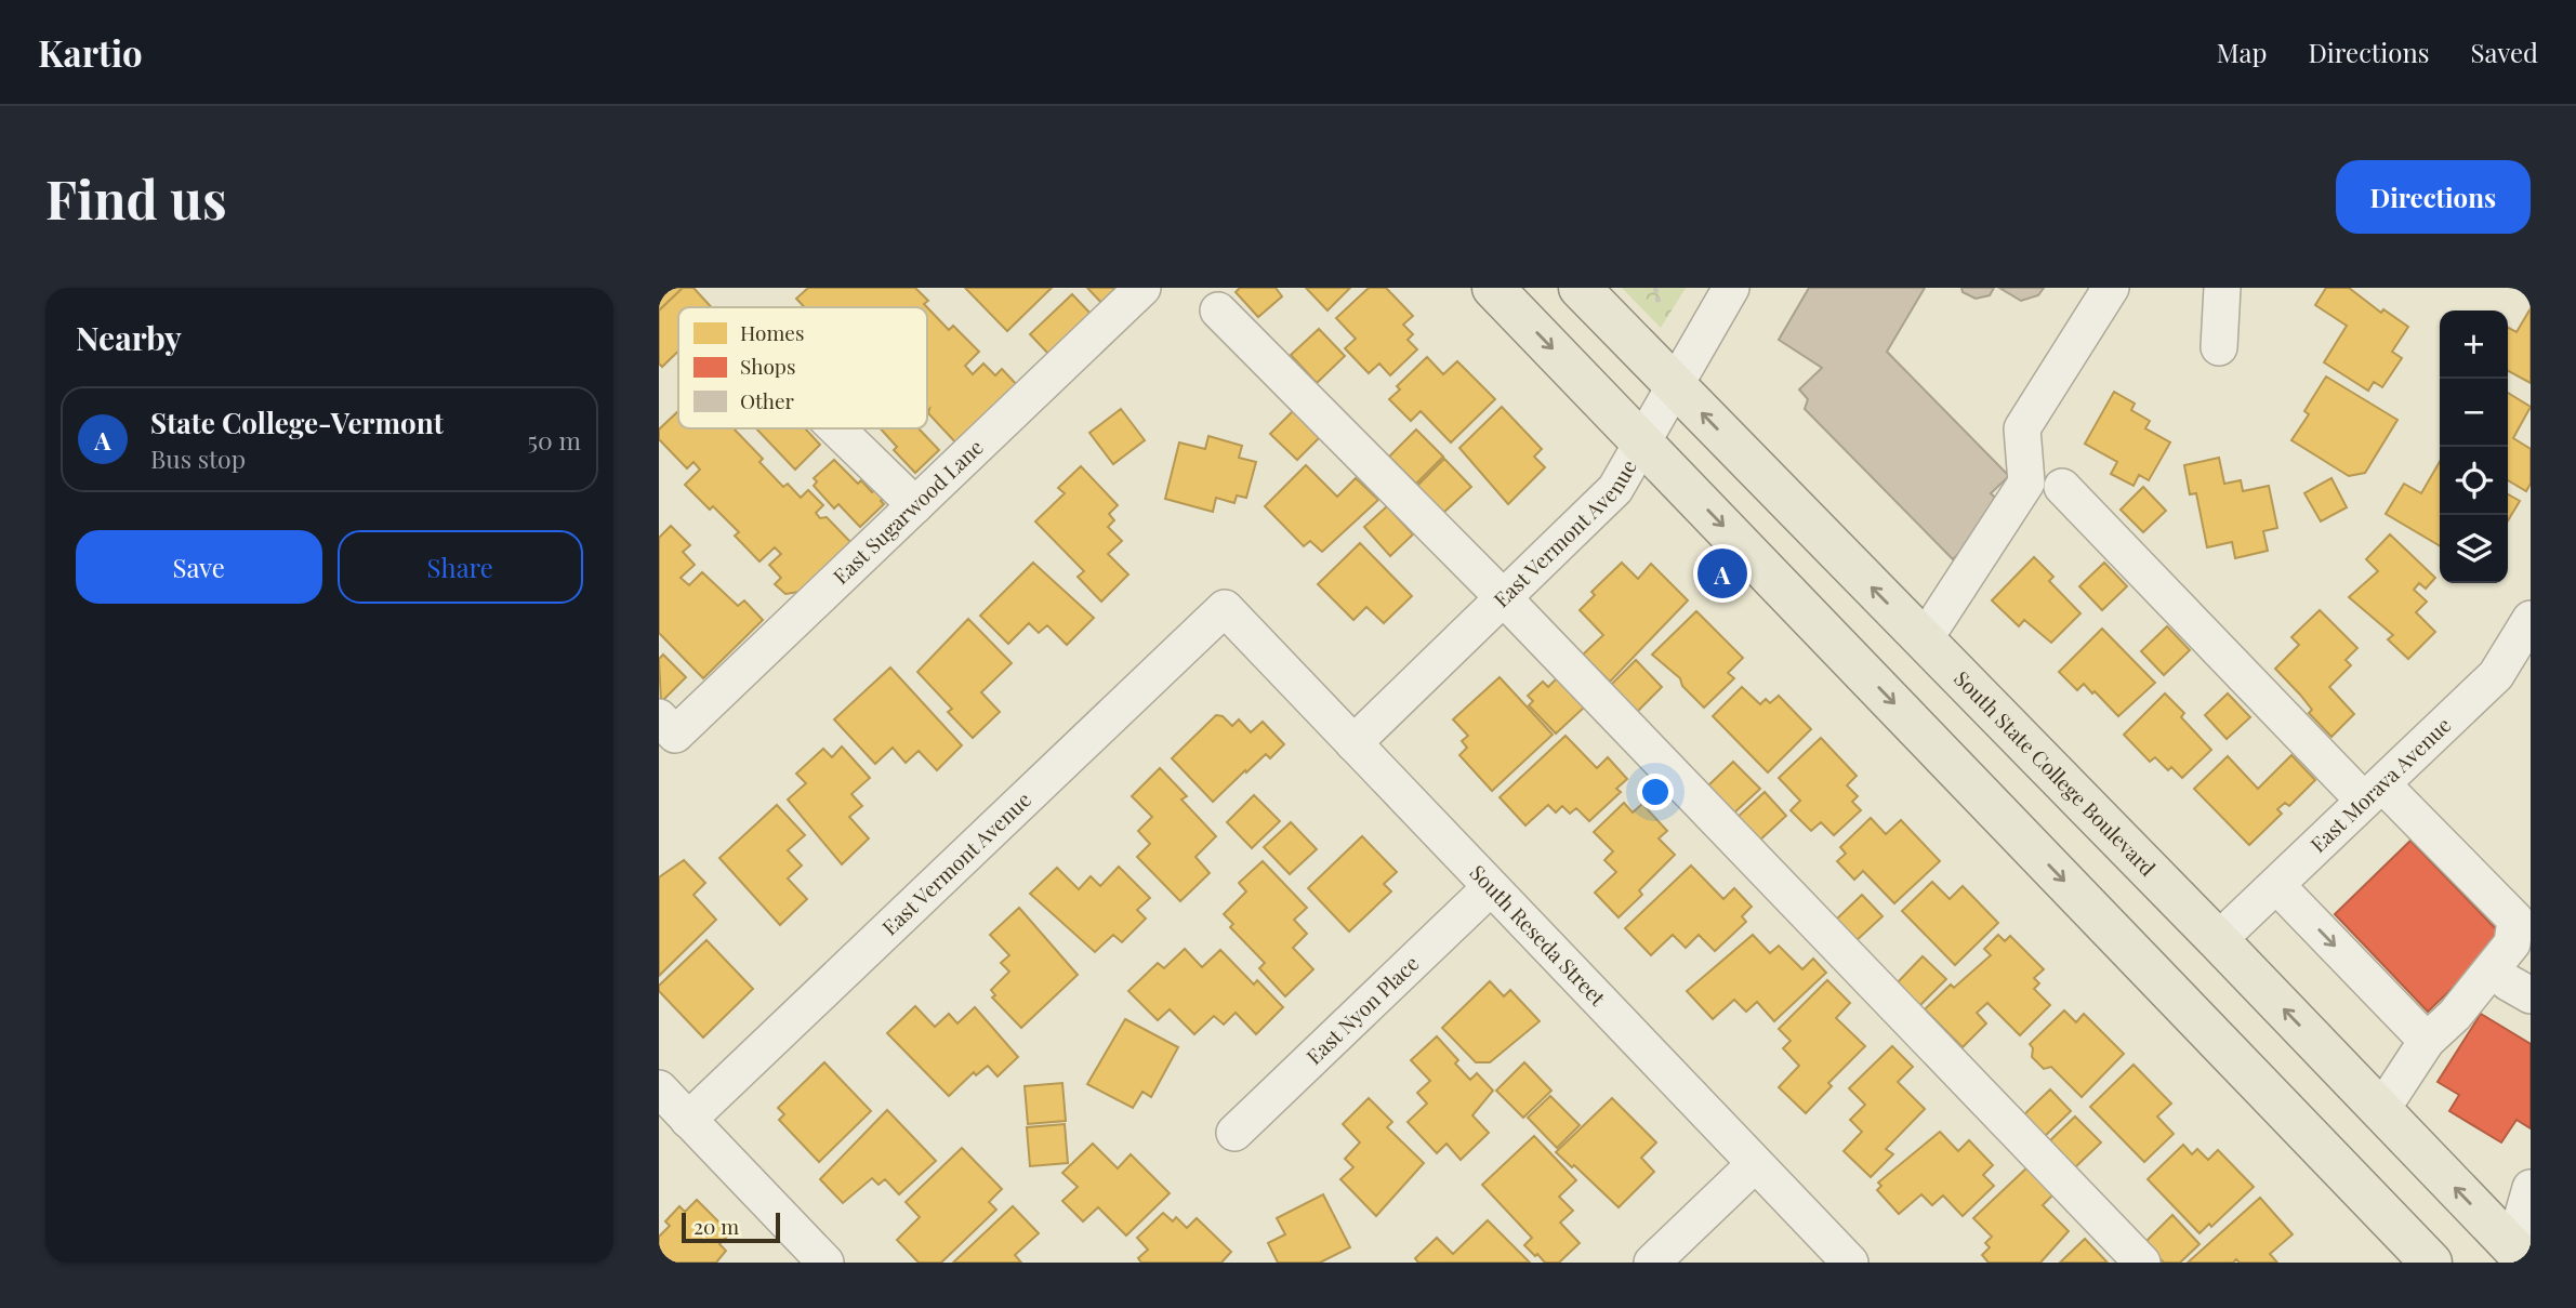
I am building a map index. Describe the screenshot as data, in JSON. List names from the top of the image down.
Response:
{
  "streets": {
    "main road": ["South State College Boulevard"],
    "street": [
      "East Sugarwood Lane",
      "East Vermont Avenue",
      "East Morava Avenue",
      "South Reseda Street",
      "East Nyon Place"
    ]
  },
  "crossings": [
    ["East Vermont Avenue", "South State College Boulevard"],
    ["East Vermont Avenue", "South Reseda Street"],
    ["South State College Boulevard", "East Morava Avenue"],
    ["South Reseda Street", "East Nyon Place"]
  ],
  "legend": ["Homes", "Shops", "Other"],
  "scale_bar": "20 m",
  "page": {
    "header": "Kartio",
    "nav": ["Map", "Directions", "Saved"],
    "buttons": [
      "Directions",
      ["Save", "Share"]
    ],
    "title": "Find us",
    "heading": "Nearby",
    "map_buttons": ["+", "−"],
    "list": [
      {
        "mark": "A",
        "name": "State College-Vermont",
        "note": "Bus stop",
        "value": "50 m"
      }
    ],
    "pins": "A",
    "scale": "20 m"
  }
}
